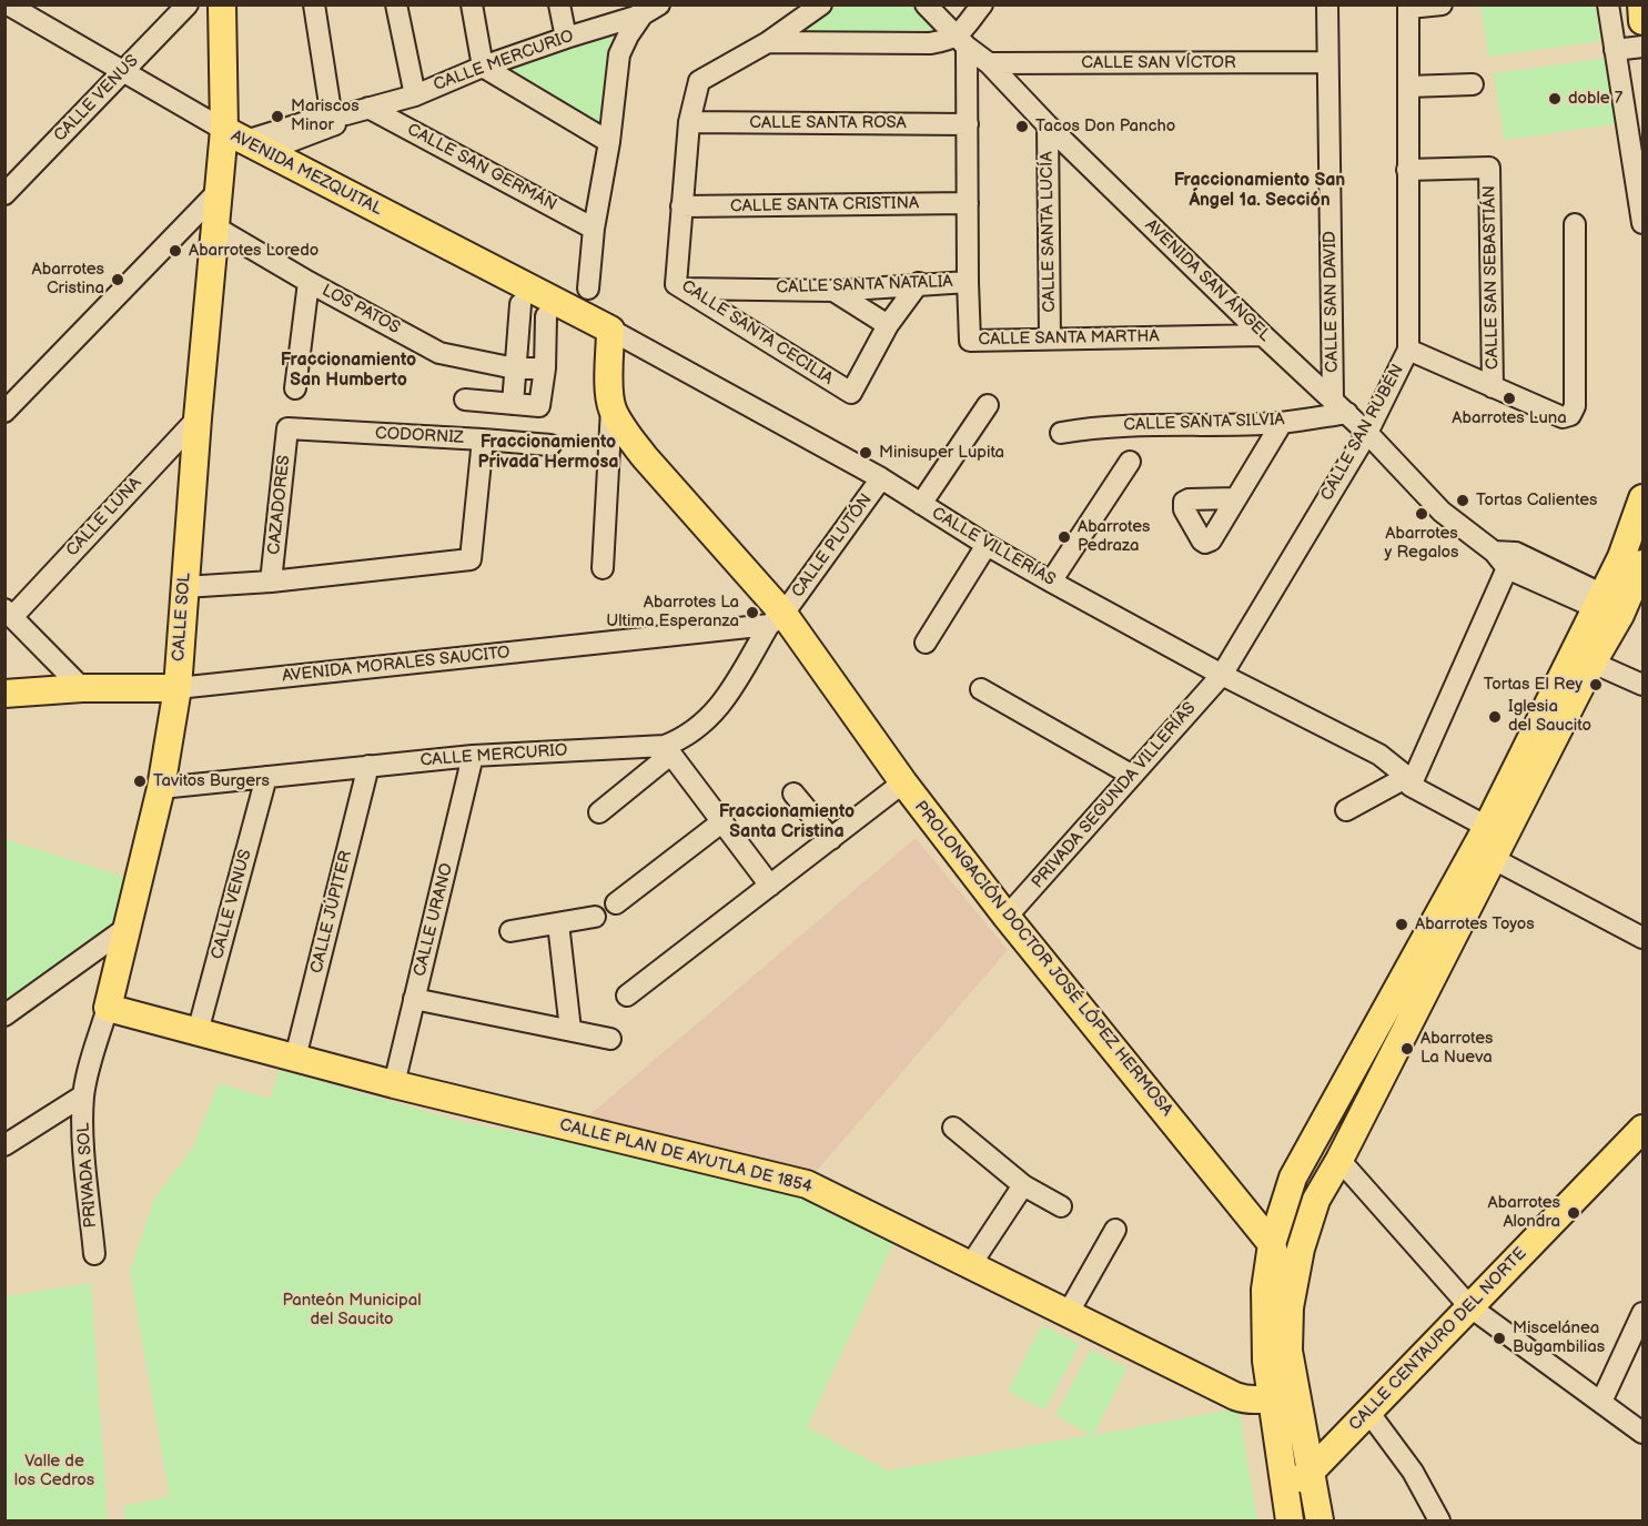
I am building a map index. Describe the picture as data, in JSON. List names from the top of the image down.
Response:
{
  "streets": {
    "main road": [
      "AVENIDA MEZQUITAL",
      "CALLE SOL",
      "AVENIDA MORALES SAUCITO",
      "PROLONGACIÓN DOCTOR JOSÉ LÓPEZ HERMOSA",
      "CALLE PLAN DE AYUTLA DE 1854",
      "CALLE CENTAURO DEL NORTE"
    ],
    "street": [
      "CALLE MERCURIO",
      "CALLE SAN VÍCTOR",
      "CALLE VENUS",
      "CALLE SANTA ROSA",
      "CALLE SAN GERMÁN",
      "CALLE SANTA CRISTINA",
      "CALLE SANTA LUCÍA",
      "CALLE SAN SEBASTIÁN",
      "AVENIDA SAN ÁNGEL",
      "CALLE SANTA NATALIA",
      "CALLE SAN DAVID",
      "LOS PATOS",
      "CALLE SANTA CECILIA",
      "CALLE SANTA MARTHA",
      "CALLE SANTA SILVIA",
      "CALLE SAN RUBÉN",
      "CODORNIZ",
      "CAZADORES",
      "CALLE LUNA",
      "CALLE PLUTÓN",
      "CALLE VILLERÍAS",
      "PRIVADA SEGUNDA VILLERÍAS",
      "CALLE JÚPITER",
      "CALLE URANO",
      "PRIVADA SOL"
    ]
  },
  "crossings": [
    ["CALLE MERCURIO", "CALLE VENUS"],
    ["CALLE MERCURIO", "CALLE SAN GERMÁN"],
    ["CALLE MERCURIO", "AVENIDA MEZQUITAL"],
    ["CALLE MERCURIO", "CALLE PLUTÓN"],
    ["CALLE MERCURIO", "CALLE SOL"],
    ["CALLE MERCURIO", "AVENIDA MORALES SAUCITO"],
    ["CALLE MERCURIO", "CALLE JÚPITER"],
    ["CALLE MERCURIO", "CALLE URANO"],
    ["CALLE MERCURIO", "PROLONGACIÓN DOCTOR JOSÉ LÓPEZ HERMOSA"],
    ["CALLE SAN VÍCTOR", "AVENIDA SAN ÁNGEL"],
    ["CALLE SAN VÍCTOR", "CALLE SAN DAVID"],
    ["CALLE VENUS", "AVENIDA MEZQUITAL"],
    ["CALLE VENUS", "CALLE PLAN DE AYUTLA DE 1854"],
    ["CALLE SANTA ROSA", "CALLE SANTA CECILIA"],
    ["CALLE SANTA ROSA", "CALLE SANTA MARTHA"],
    ["AVENIDA MEZQUITAL", "CALLE VILLERÍAS"],
    ["AVENIDA MEZQUITAL", "CALLE SOL"],
    ["CALLE SANTA CRISTINA", "CALLE SANTA CECILIA"],
    ["CALLE SANTA CRISTINA", "CALLE SANTA MARTHA"],
    ["CALLE SANTA LUCÍA", "AVENIDA SAN ÁNGEL"],
    ["CALLE SANTA LUCÍA", "CALLE SANTA MARTHA"],
    ["CALLE SAN SEBASTIÁN", "CALLE SAN RUBÉN"],
    ["AVENIDA SAN ÁNGEL", "CALLE SAN DAVID"],
    ["AVENIDA SAN ÁNGEL", "CALLE SANTA MARTHA"],
    ["AVENIDA SAN ÁNGEL", "CALLE SANTA SILVIA"],
    ["AVENIDA SAN ÁNGEL", "CALLE SAN RUBÉN"],
    ["CALLE SANTA NATALIA", "CALLE SANTA CECILIA"],
    ["CALLE SANTA NATALIA", "CALLE SANTA MARTHA"],
    ["CALLE SAN DAVID", "CALLE SANTA SILVIA"],
    ["LOS PATOS", "CALLE SOL"],
    ["CALLE SAN RUBÉN", "CALLE VILLERÍAS"],
    ["CALLE SAN RUBÉN", "PRIVADA SEGUNDA VILLERÍAS"],
    ["CODORNIZ", "CAZADORES"],
    ["CALLE LUNA", "CALLE SOL"],
    ["CALLE PLUTÓN", "CALLE VILLERÍAS"],
    ["CALLE PLUTÓN", "AVENIDA MORALES SAUCITO"],
    ["CALLE PLUTÓN", "PROLONGACIÓN DOCTOR JOSÉ LÓPEZ HERMOSA"],
    ["CALLE VILLERÍAS", "PRIVADA SEGUNDA VILLERÍAS"],
    ["CALLE SOL", "AVENIDA MORALES SAUCITO"],
    ["CALLE SOL", "CALLE PLAN DE AYUTLA DE 1854"],
    ["CALLE SOL", "PRIVADA SOL"],
    ["AVENIDA MORALES SAUCITO", "PROLONGACIÓN DOCTOR JOSÉ LÓPEZ HERMOSA"],
    ["PRIVADA SEGUNDA VILLERÍAS", "PROLONGACIÓN DOCTOR JOSÉ LÓPEZ HERMOSA"],
    ["CALLE JÚPITER", "CALLE PLAN DE AYUTLA DE 1854"],
    ["CALLE URANO", "CALLE PLAN DE AYUTLA DE 1854"],
    ["CALLE PLAN DE AYUTLA DE 1854", "CALLE CENTAURO DEL NORTE"]
  ],
  "districts": [
    "Fraccionamiento San Ángel 1a. Sección",
    "Fraccionamiento San Humberto",
    "Fraccionamiento Privada Hermosa",
    "Fraccionamiento Santa Cristina"
  ],
  "parks": ["Panteón Municipal del Saucito", "Valle de los Cedros"],
  "places": [
    "doble 7",
    "Mariscos Minor",
    "Tacos Don Pancho",
    "Abarrotes Loredo",
    "Abarrotes Cristina",
    "Abarrotes Luna",
    "Minisuper Lupita",
    "Tortas Calientes",
    "Abarrotes y Regalos",
    "Abarrotes Pedraza",
    "Abarrotes La Ultima Esperanza",
    "Tortas El Rey",
    "Iglesia del Saucito",
    "Tavitos Burgers",
    "Abarrotes Toyos",
    "Abarrotes La Nueva",
    "Abarrotes Alondra",
    "Miscelánea Bugambilias"
  ]
}
